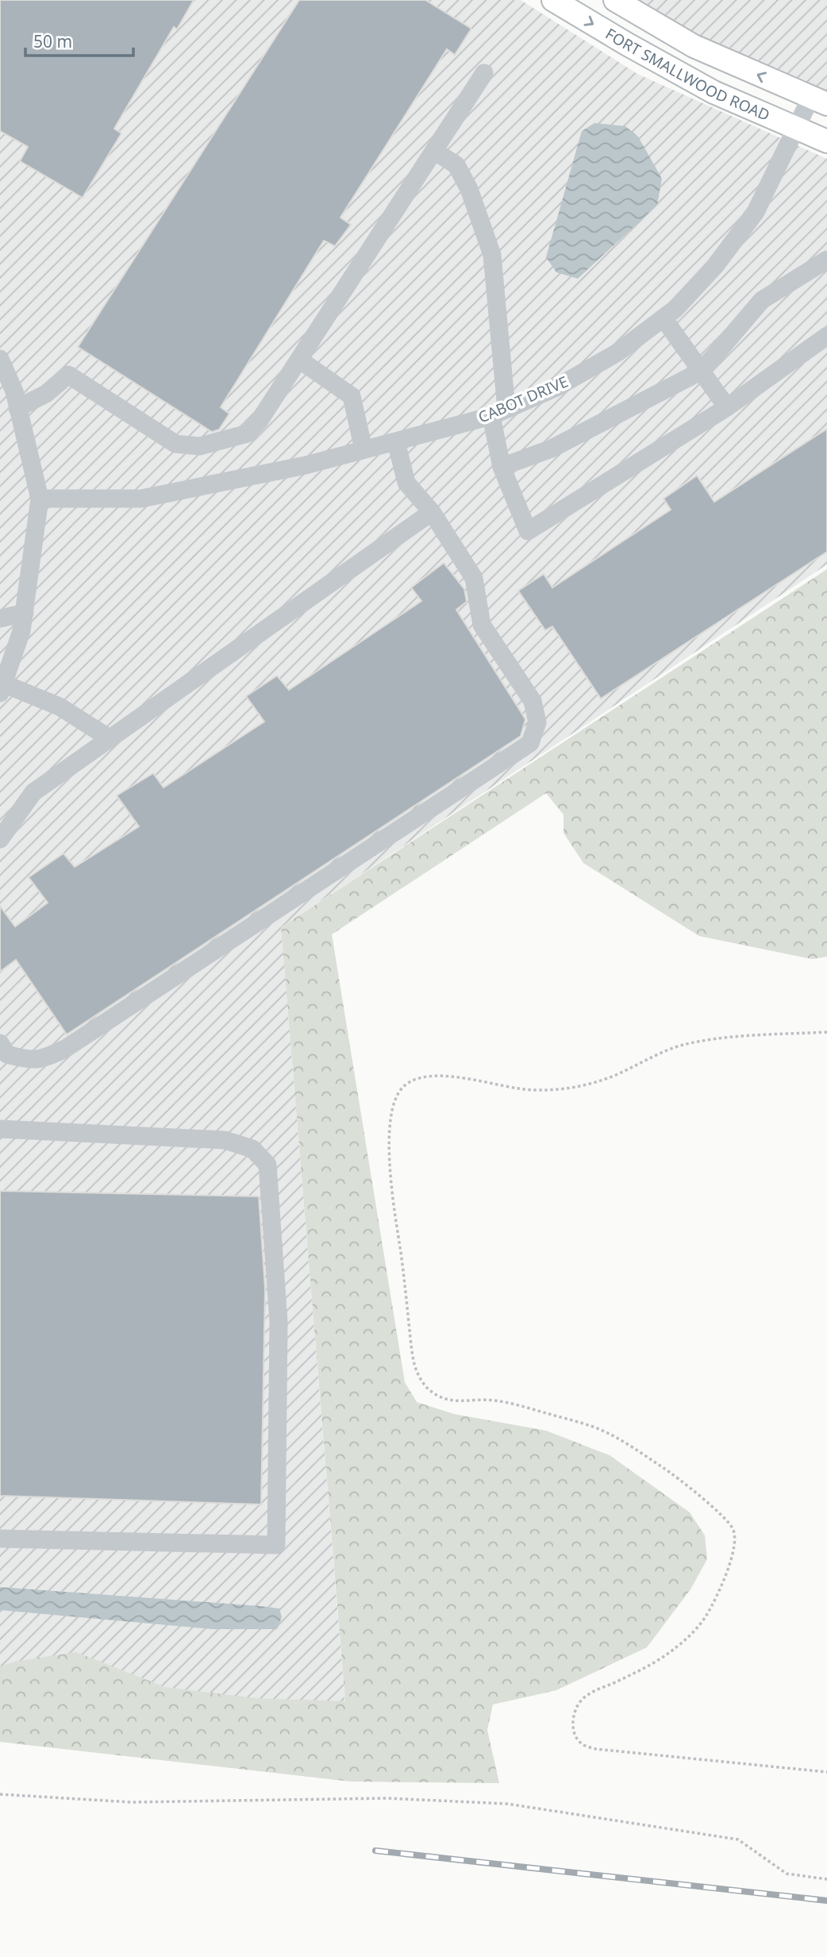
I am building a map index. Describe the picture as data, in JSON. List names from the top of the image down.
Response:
{
  "streets": {
    "main road": ["FORT SMALLWOOD ROAD"],
    "street": ["CABOT DRIVE"]
  },
  "crossings": [
    ["FORT SMALLWOOD ROAD", "CABOT DRIVE"]
  ],
  "scale_bar": "50 m"
}
